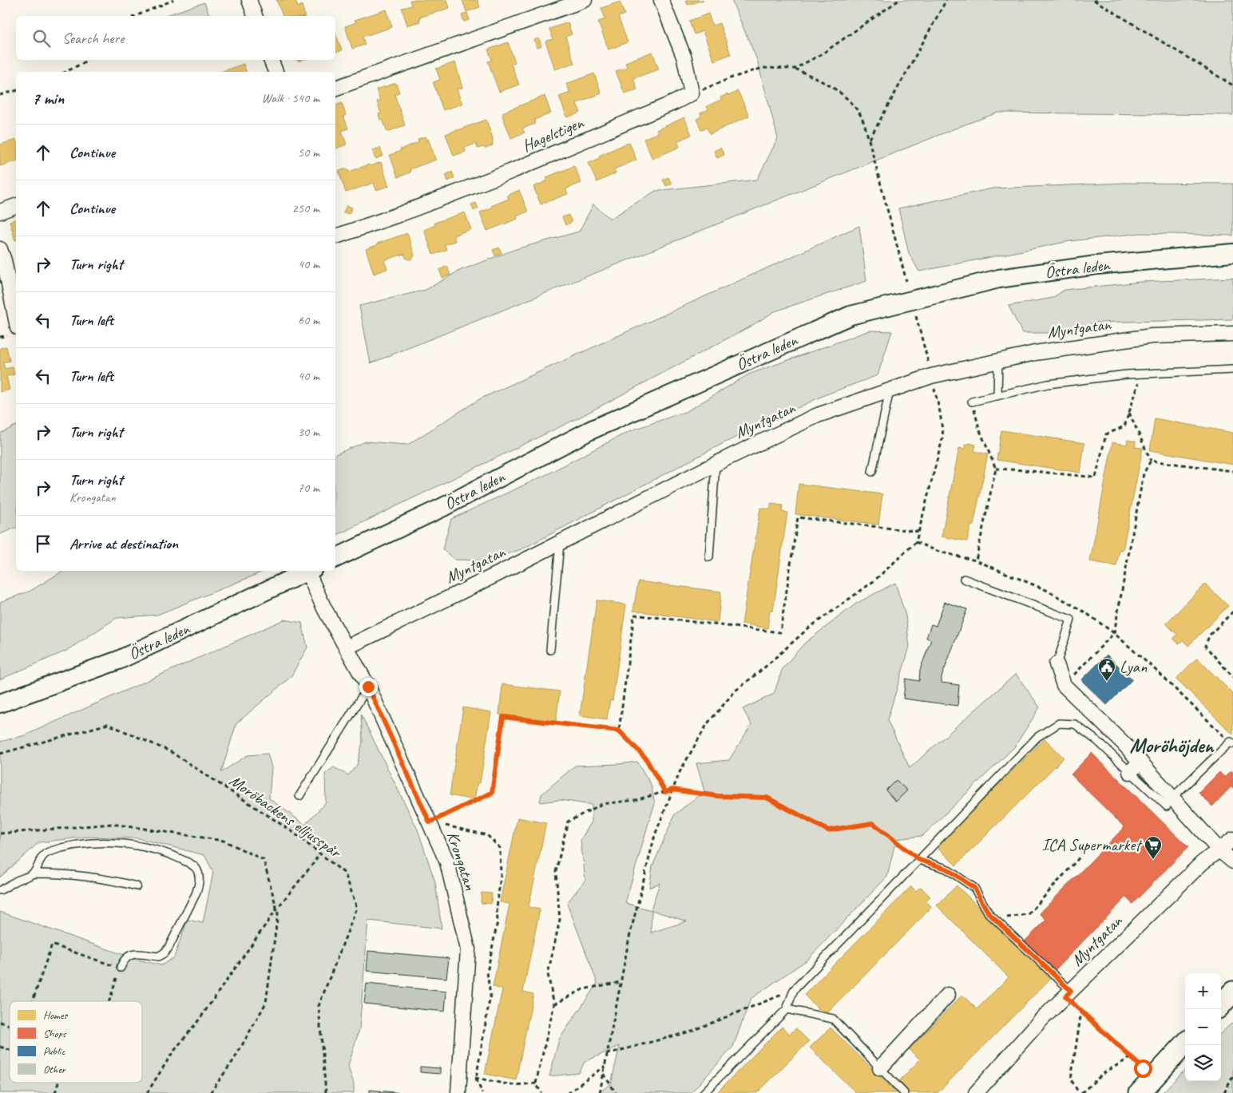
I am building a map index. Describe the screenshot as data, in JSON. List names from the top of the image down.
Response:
{
  "streets": {
    "street": [
      "Hagelstigen",
      "Östra leden",
      "Myntgatan",
      "Krongatan"
    ],
    "path": ["Moröbackens elljusspår"]
  },
  "crossings": [
    ["Myntgatan", "Krongatan"]
  ],
  "districts": ["Moröhöjden"],
  "places": {
    "public building": ["Lyan"],
    "supermarket": ["ICA Supermarket"]
  },
  "legend": [
    "Homes",
    "Shops",
    "Public",
    "Other"
  ],
  "page": {
    "search": "Search here",
    "heading": ["7 min", "Walk · 540 m"],
    "list": [
      ["Continue", "50 m"],
      ["Continue", "250 m"],
      ["Turn right", "40 m"],
      ["Turn left", "60 m"],
      ["Turn left", "40 m"],
      ["Turn right", "30 m"],
      ["Turn right", "Krongatan", "70 m"],
      "Arrive at destination"
    ],
    "map_buttons": ["+", "−"]
  }
}
